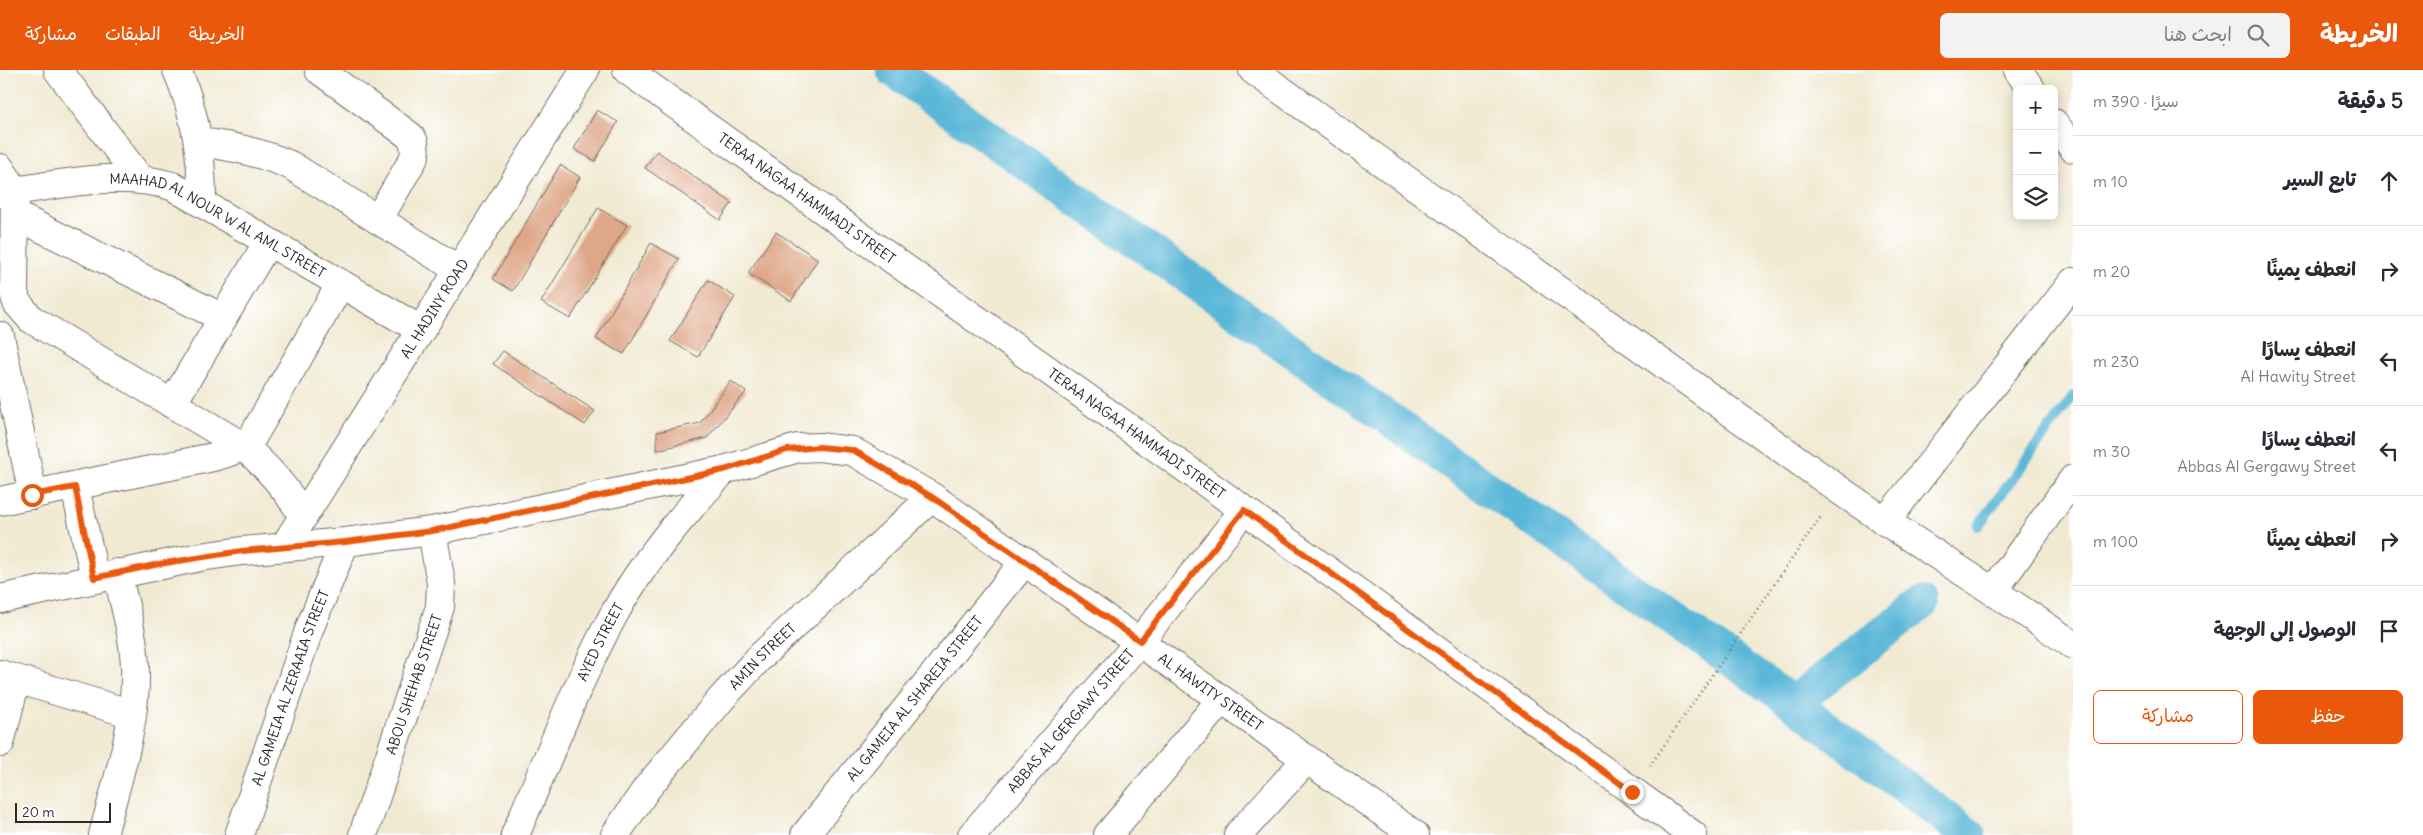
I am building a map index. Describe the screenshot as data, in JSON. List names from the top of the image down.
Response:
{
  "streets": {
    "street": [
      "TERAA NAGAA HAMMADI STREET",
      "MAAHAD AL NOUR W AL AML STREET",
      "AL HADINY ROAD",
      "AYED STREET",
      "AMIN STREET",
      "ABOU SHEHAB STREET",
      "AL GAMEIA AL ZERAAIA STREET",
      "AL HAWITY STREET",
      "AL GAMEIA AL SHAREIA STREET",
      "ABBAS AL GERGAWY STREET"
    ]
  },
  "crossings": [
    ["TERAA NAGAA HAMMADI STREET", "ABBAS AL GERGAWY STREET"],
    ["MAAHAD AL NOUR W AL AML STREET", "AL HADINY ROAD"],
    ["AL HADINY ROAD", "AL HAWITY STREET"],
    ["AYED STREET", "AL HAWITY STREET"],
    ["AMIN STREET", "AL HAWITY STREET"],
    ["ABOU SHEHAB STREET", "AL HAWITY STREET"],
    ["AL GAMEIA AL ZERAAIA STREET", "AL HAWITY STREET"],
    ["AL HAWITY STREET", "AL GAMEIA AL SHAREIA STREET"],
    ["AL HAWITY STREET", "ABBAS AL GERGAWY STREET"]
  ],
  "scale_bar": "20 m",
  "page": {
    "header": "الخريطة",
    "search": "ابحث هنا",
    "nav": ["الخريطة", "الطبقات", "مشاركة"],
    "heading": ["5 دقيقة", "سيرًا · 390 m"],
    "map_buttons": ["+", "−"],
    "list": [
      ["تابع السير", "10 m"],
      ["انعطف يمينًا", "20 m"],
      ["انعطف يسارًا", "Al Hawity Street", "230 m"],
      ["انعطف يسارًا", "Abbas Al Gergawy Street", "30 m"],
      ["انعطف يمينًا", "100 m"],
      "الوصول إلى الوجهة"
    ],
    "buttons": ["حفظ", "مشاركة"],
    "scale": "20 m"
  }
}
